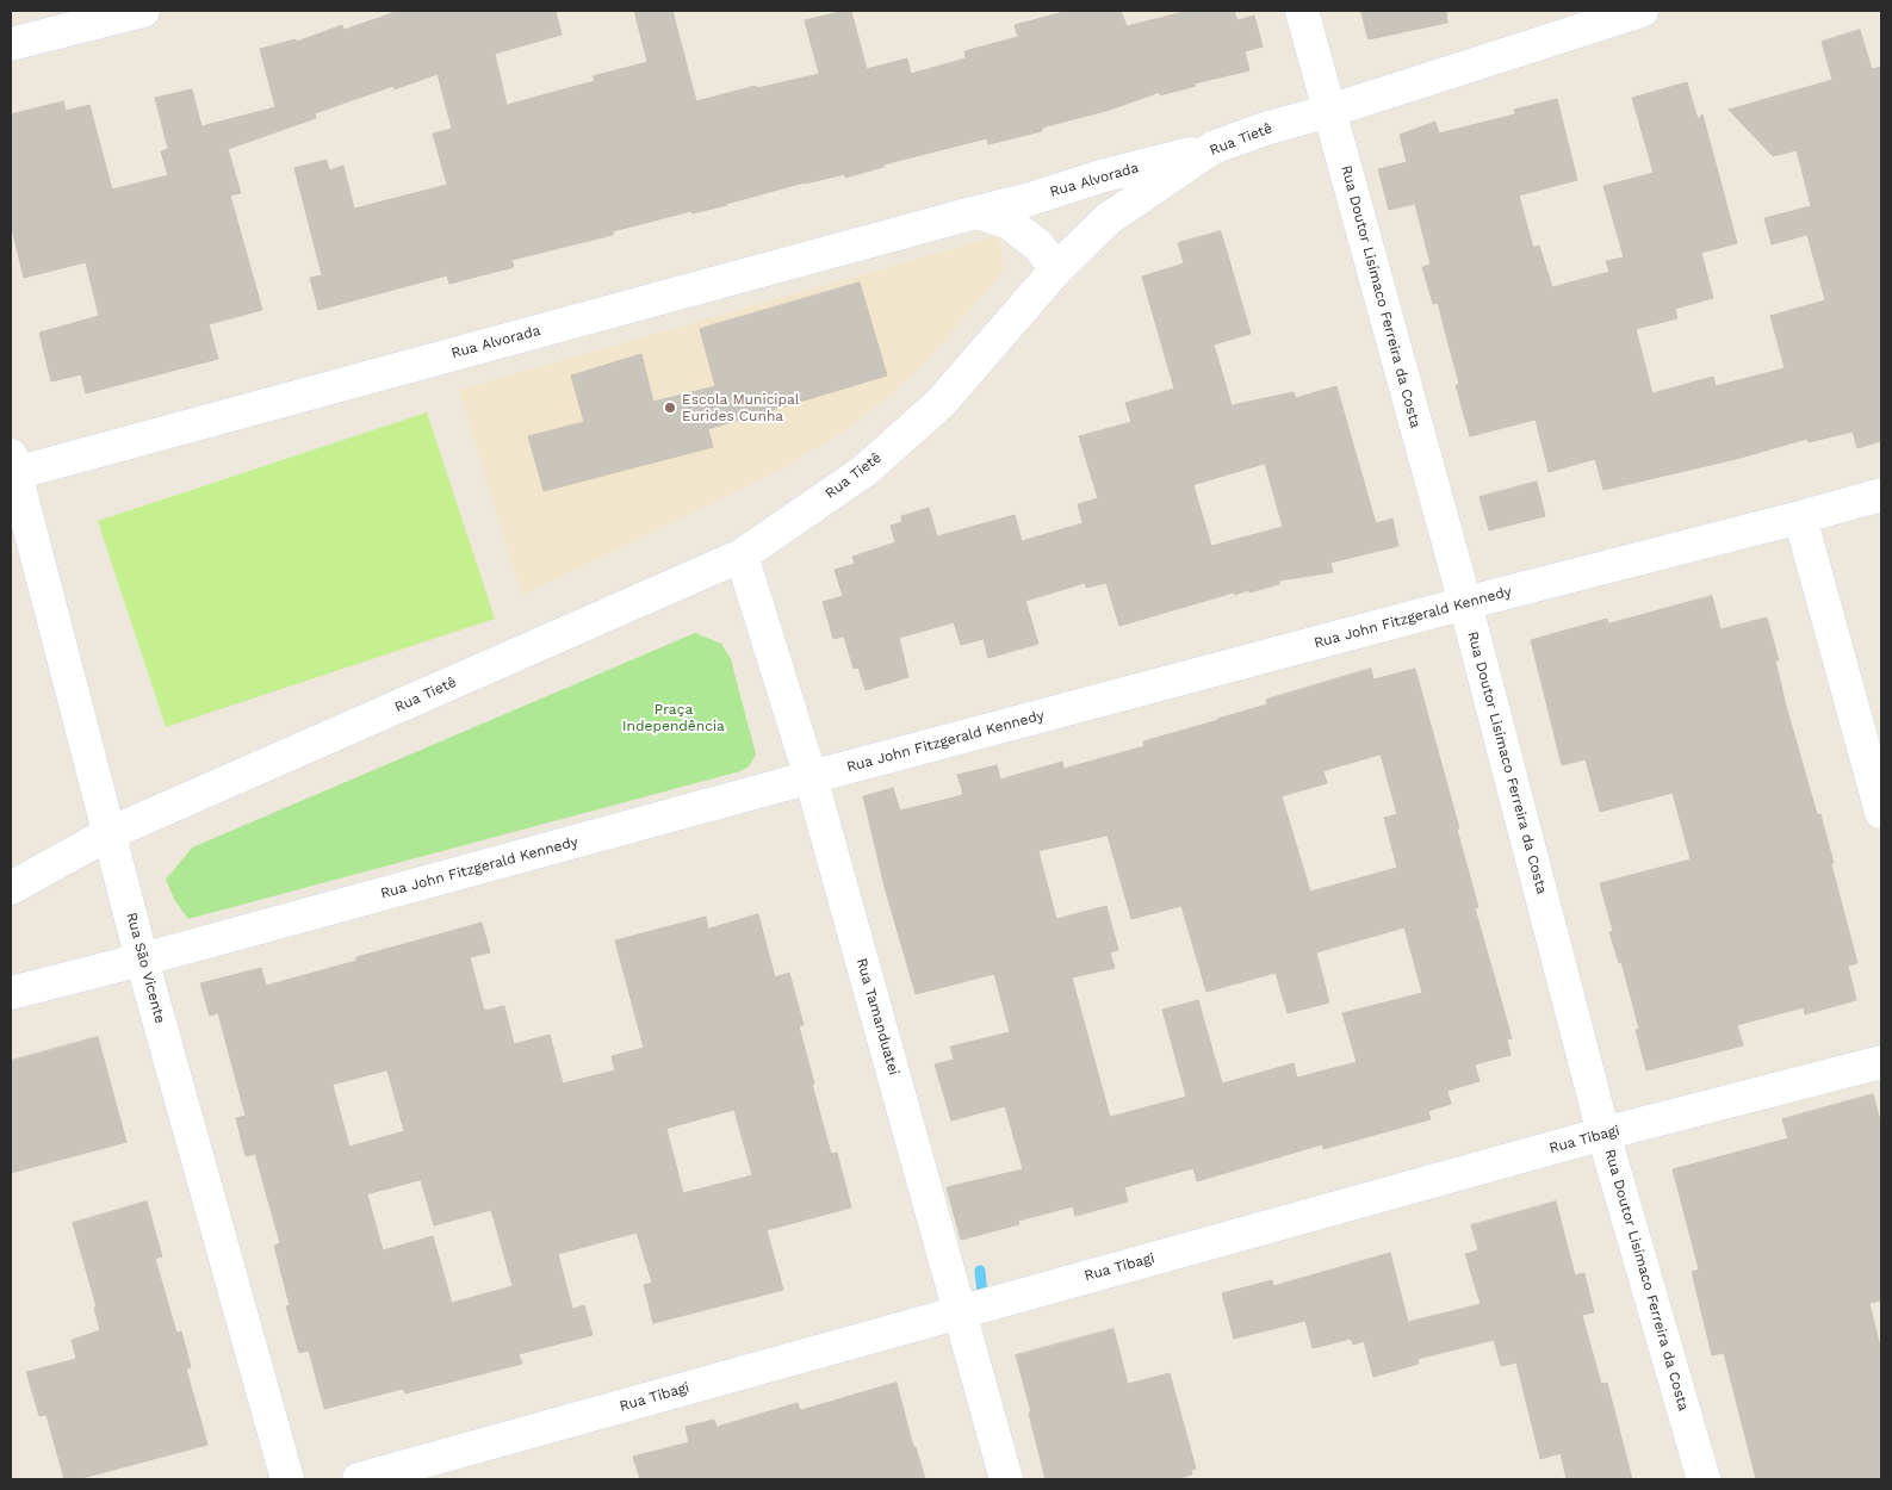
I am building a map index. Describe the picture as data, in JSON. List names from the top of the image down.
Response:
{
  "streets": {
    "street": [
      "Rua Tietê",
      "Rua Alvorada",
      "Rua Doutor Lisímaco Ferreira da Costa",
      "Rua John Fitzgerald Kennedy",
      "Rua São Vicente",
      "Rua Tamanduateí",
      "Rua Tibagi"
    ]
  },
  "crossings": [
    ["Rua Tietê", "Rua Alvorada"],
    ["Rua Tietê", "Rua Doutor Lisímaco Ferreira da Costa"],
    ["Rua Tietê", "Rua São Vicente"],
    ["Rua Tietê", "Rua Tamanduateí"],
    ["Rua Alvorada", "Rua São Vicente"],
    ["Rua Doutor Lisímaco Ferreira da Costa", "Rua John Fitzgerald Kennedy"],
    ["Rua Doutor Lisímaco Ferreira da Costa", "Rua Tibagi"],
    ["Rua John Fitzgerald Kennedy", "Rua São Vicente"],
    ["Rua John Fitzgerald Kennedy", "Rua Tamanduateí"],
    ["Rua Tamanduateí", "Rua Tibagi"]
  ],
  "parks": ["Praça Independência"],
  "places": ["Escola Municipal Eurides Cunha"]
}
